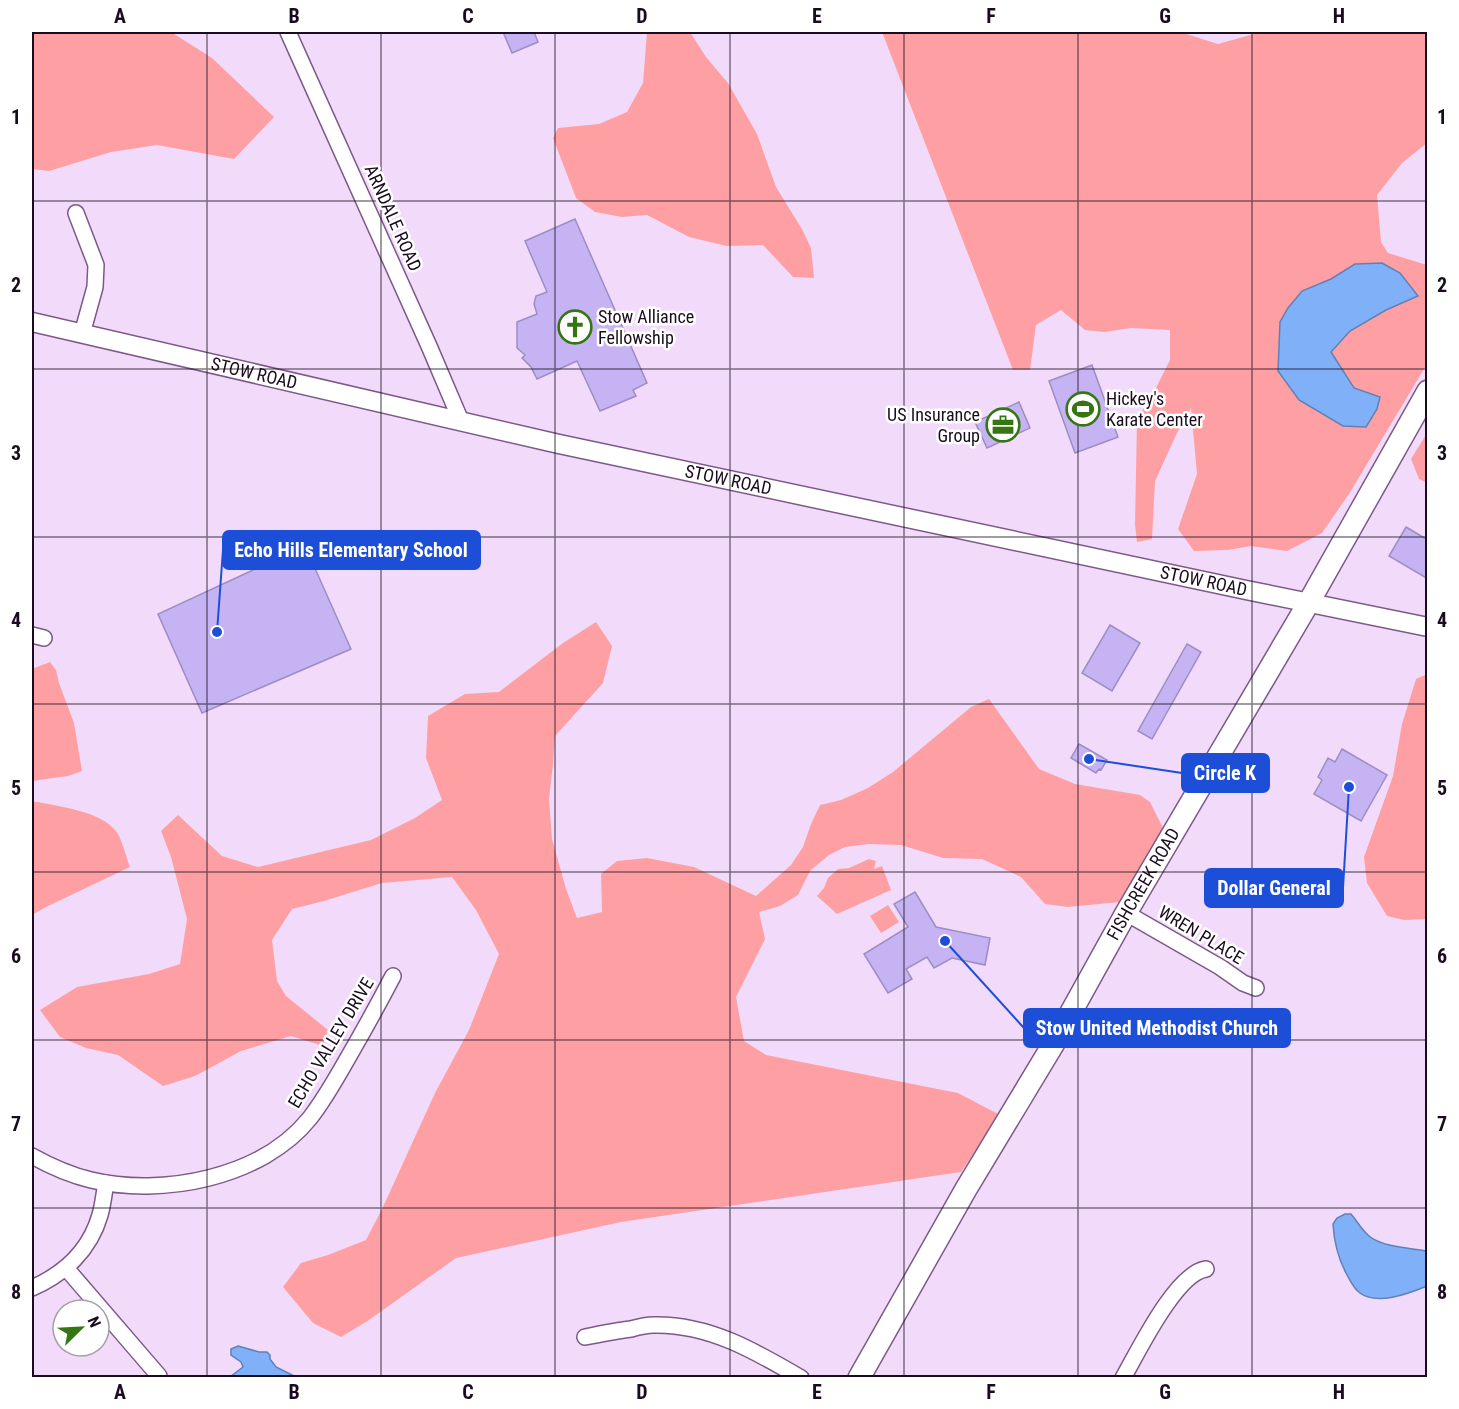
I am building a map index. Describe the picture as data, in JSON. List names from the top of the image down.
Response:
{
  "streets": {
    "main road": ["FISHCREEK ROAD"],
    "street": [
      "ARNDALE ROAD",
      "STOW ROAD",
      "WREN PLACE",
      "ECHO VALLEY DRIVE"
    ]
  },
  "crossings": [
    ["ARNDALE ROAD", "STOW ROAD"],
    ["STOW ROAD", "FISHCREEK ROAD"],
    ["FISHCREEK ROAD", "WREN PLACE"]
  ],
  "places": {
    "church": ["Stow Alliance Fellowship"],
    "sports": ["Hickey's Karate Center"],
    "office": ["US Insurance Group"],
    "other": [
      "Echo Hills Elementary School",
      "Circle K",
      "Dollar General",
      "Stow United Methodist Church"
    ]
  },
  "north": "top right",
  "grid": {
    "columns": [
      "A",
      "B",
      "C",
      "D",
      "E",
      "F",
      "G",
      "H"
    ],
    "rows": [
      "1",
      "2",
      "3",
      "4",
      "5",
      "6",
      "7",
      "8"
    ]
  }
}
